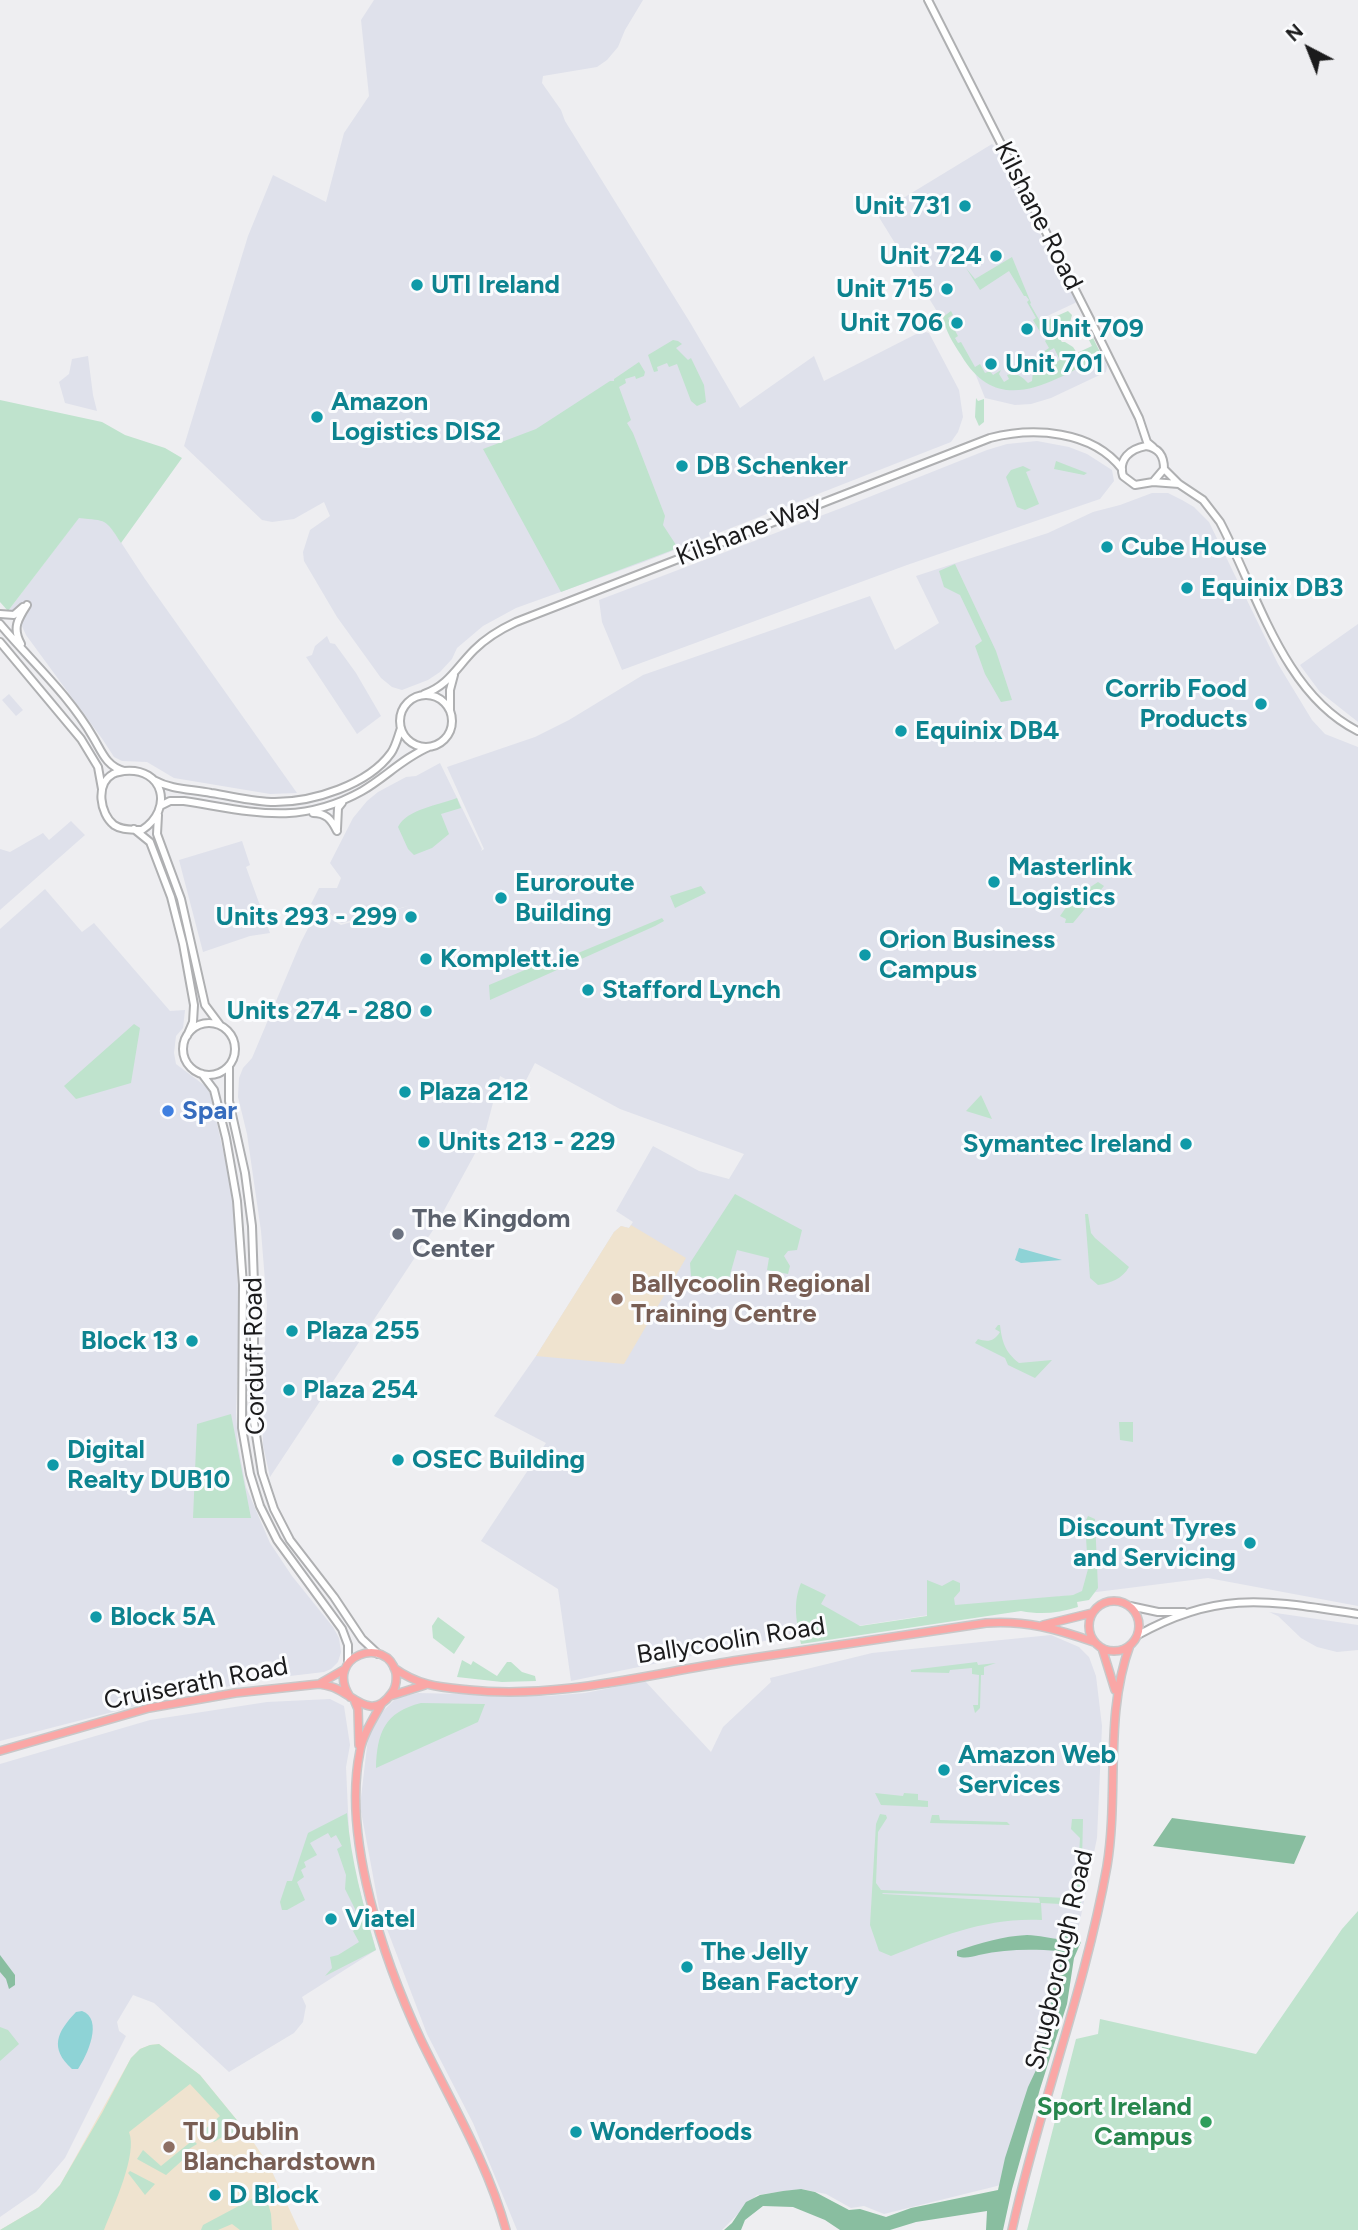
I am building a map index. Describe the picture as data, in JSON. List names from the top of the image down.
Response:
{
  "streets": {
    "main road": ["Ballycoolin Road", "Cruiserath Road", "Snugborough Road"],
    "street": ["Kilshane Road", "Kilshane Way", "Corduff Road"]
  },
  "crossings": [
    ["Kilshane Road", "Kilshane Way"],
    ["Corduff Road", "Ballycoolin Road"],
    ["Corduff Road", "Cruiserath Road"],
    ["Ballycoolin Road", "Cruiserath Road"],
    ["Ballycoolin Road", "Snugborough Road"]
  ],
  "places": [
    "Unit 731",
    "Unit 724",
    "UTI Ireland",
    "Unit 715",
    "Unit 706",
    "Unit 709",
    "Unit 701",
    "Amazon Logistics DIS2",
    "DB Schenker",
    "Cube House",
    "Equinix DB3",
    "Corrib Food Products",
    "Equinix DB4",
    "Masterlink Logistics",
    "Euroroute Building",
    "Units 293 - 299",
    "Orion Business Campus",
    "Komplett.ie",
    "Stafford Lynch",
    "Units 274 - 280",
    "Plaza 212",
    "Spar",
    "Units 213 - 229",
    "Symantec Ireland",
    "The Kingdom Center",
    "Ballycoolin Regional Training Centre",
    "Plaza 255",
    "Block 13",
    "Plaza 254",
    "OSEC Building",
    "Digital Realty DUB10",
    "Discount Tyres and Servicing",
    "Block 5A",
    "Amazon Web Services",
    "Viatel",
    "The Jelly Bean Factory",
    "Sport Ireland Campus",
    "Wonderfoods",
    "TU Dublin Blanchardstown",
    "D Block"
  ],
  "north": "top left"
}
